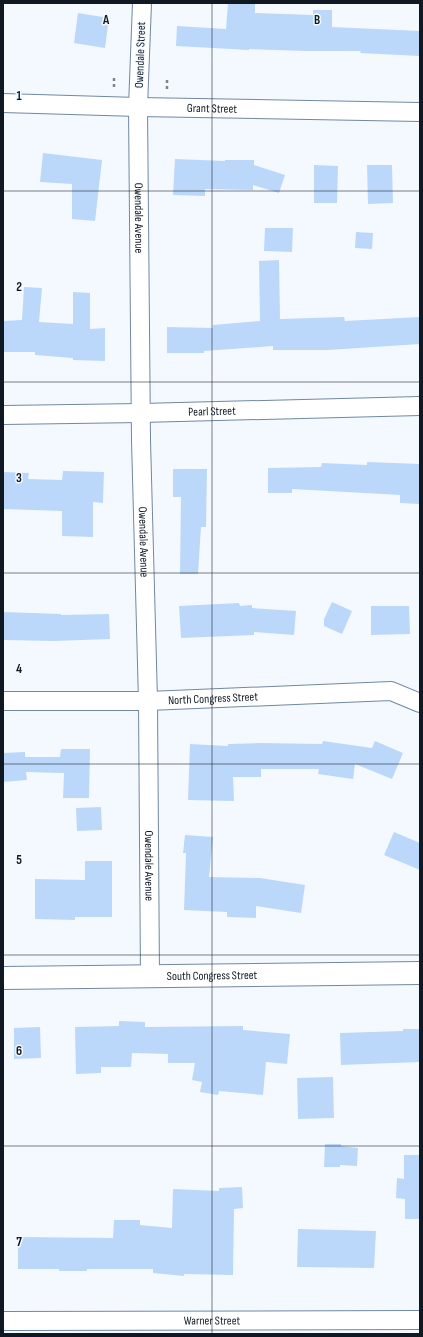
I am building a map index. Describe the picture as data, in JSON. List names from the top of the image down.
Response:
{
  "streets": {
    "street": [
      "Owendale Street",
      "Grant Street",
      "Owendale Avenue",
      "Pearl Street",
      "North Congress Street",
      "South Congress Street",
      "Warner Street"
    ]
  },
  "crossings": [
    ["Owendale Street", "Grant Street"],
    ["Owendale Street", "Owendale Avenue"],
    ["Grant Street", "Owendale Avenue"],
    ["Owendale Avenue", "Pearl Street"],
    ["Owendale Avenue", "North Congress Street"],
    ["Owendale Avenue", "South Congress Street"]
  ],
  "grid": {
    "columns": ["A", "B"],
    "rows": [
      "1",
      "2",
      "3",
      "4",
      "5",
      "6",
      "7"
    ]
  }
}
